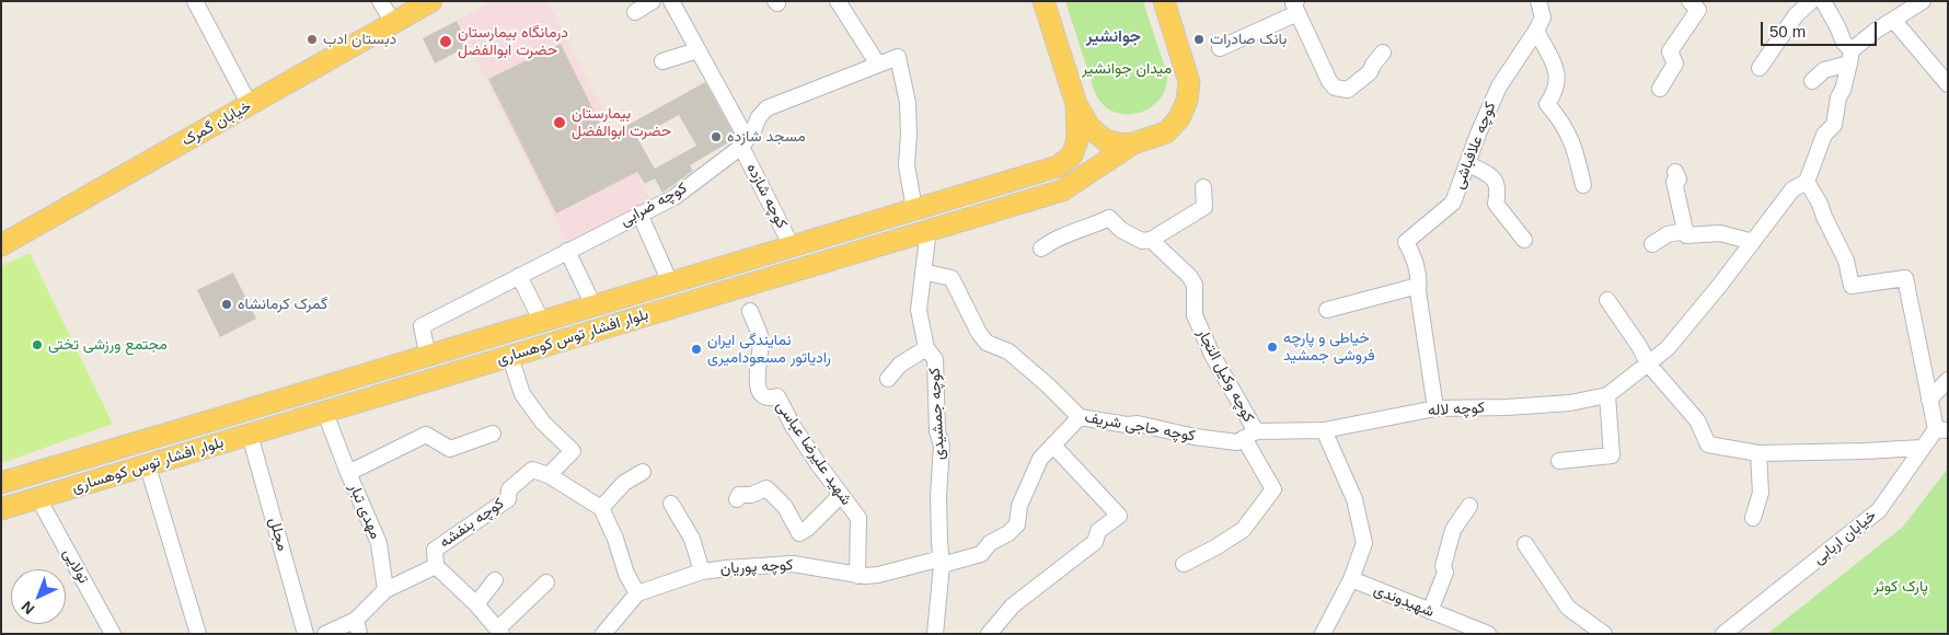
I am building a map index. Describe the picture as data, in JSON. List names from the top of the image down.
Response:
{
  "streets": {
    "main road": ["خیابان گمرک", "بلوار افشار توس کوهساری"],
    "street": [
      "کوچه علافباشی",
      "کوچه شازده",
      "کوچه ضرابی",
      "کوچه وکیل التجار",
      "کوچه لاله",
      "کوچه جمشیدی",
      "کوچه حاجی شریف",
      "شهید علیرضا عباسی",
      "مهدی تبار",
      "کوچه بنفشه",
      "مجلل",
      "خیابان اربابی",
      "تولایی",
      "کوچه پوریان",
      "شهیدوندی"
    ]
  },
  "crossings": [
    ["کوچه علافباشی", "کوچه لاله"],
    ["کوچه شازده", "کوچه ضرابی"],
    ["کوچه شازده", "بلوار افشار توس کوهساری"],
    ["کوچه ضرابی", "بلوار افشار توس کوهساری"],
    ["بلوار افشار توس کوهساری", "کوچه جمشیدی"],
    ["بلوار افشار توس کوهساری", "مهدی تبار"],
    ["بلوار افشار توس کوهساری", "مجلل"],
    ["بلوار افشار توس کوهساری", "تولایی"],
    ["کوچه وکیل التجار", "کوچه لاله"],
    ["کوچه وکیل التجار", "کوچه حاجی شریف"],
    ["کوچه لاله", "کوچه حاجی شریف"],
    ["کوچه جمشیدی", "کوچه حاجی شریف"],
    ["کوچه جمشیدی", "کوچه پوریان"],
    ["کوچه حاجی شریف", "کوچه پوریان"],
    ["شهید علیرضا عباسی", "کوچه پوریان"],
    ["مهدی تبار", "کوچه بنفشه"]
  ],
  "districts": ["جوانشیر"],
  "parks": ["میدان جوانشیر", "پارک کوثر"],
  "places": [
    "دبستان ادب",
    "بانک صادرات",
    "درمانگاه بیمارستان حضرت ابوالفضل",
    "بیمارستان حضرت ابوالفضل",
    "مسجد شازده",
    "گمرک کرمانشاه",
    "مجتمع ورزشی تختی",
    "خیاطی ‌‌و‌ پارچه فروشی جمشید",
    "نمایندگی ایران رادیاتور مسعودامیری"
  ],
  "scale_bar": "50 m",
  "north": "bottom left"
}
